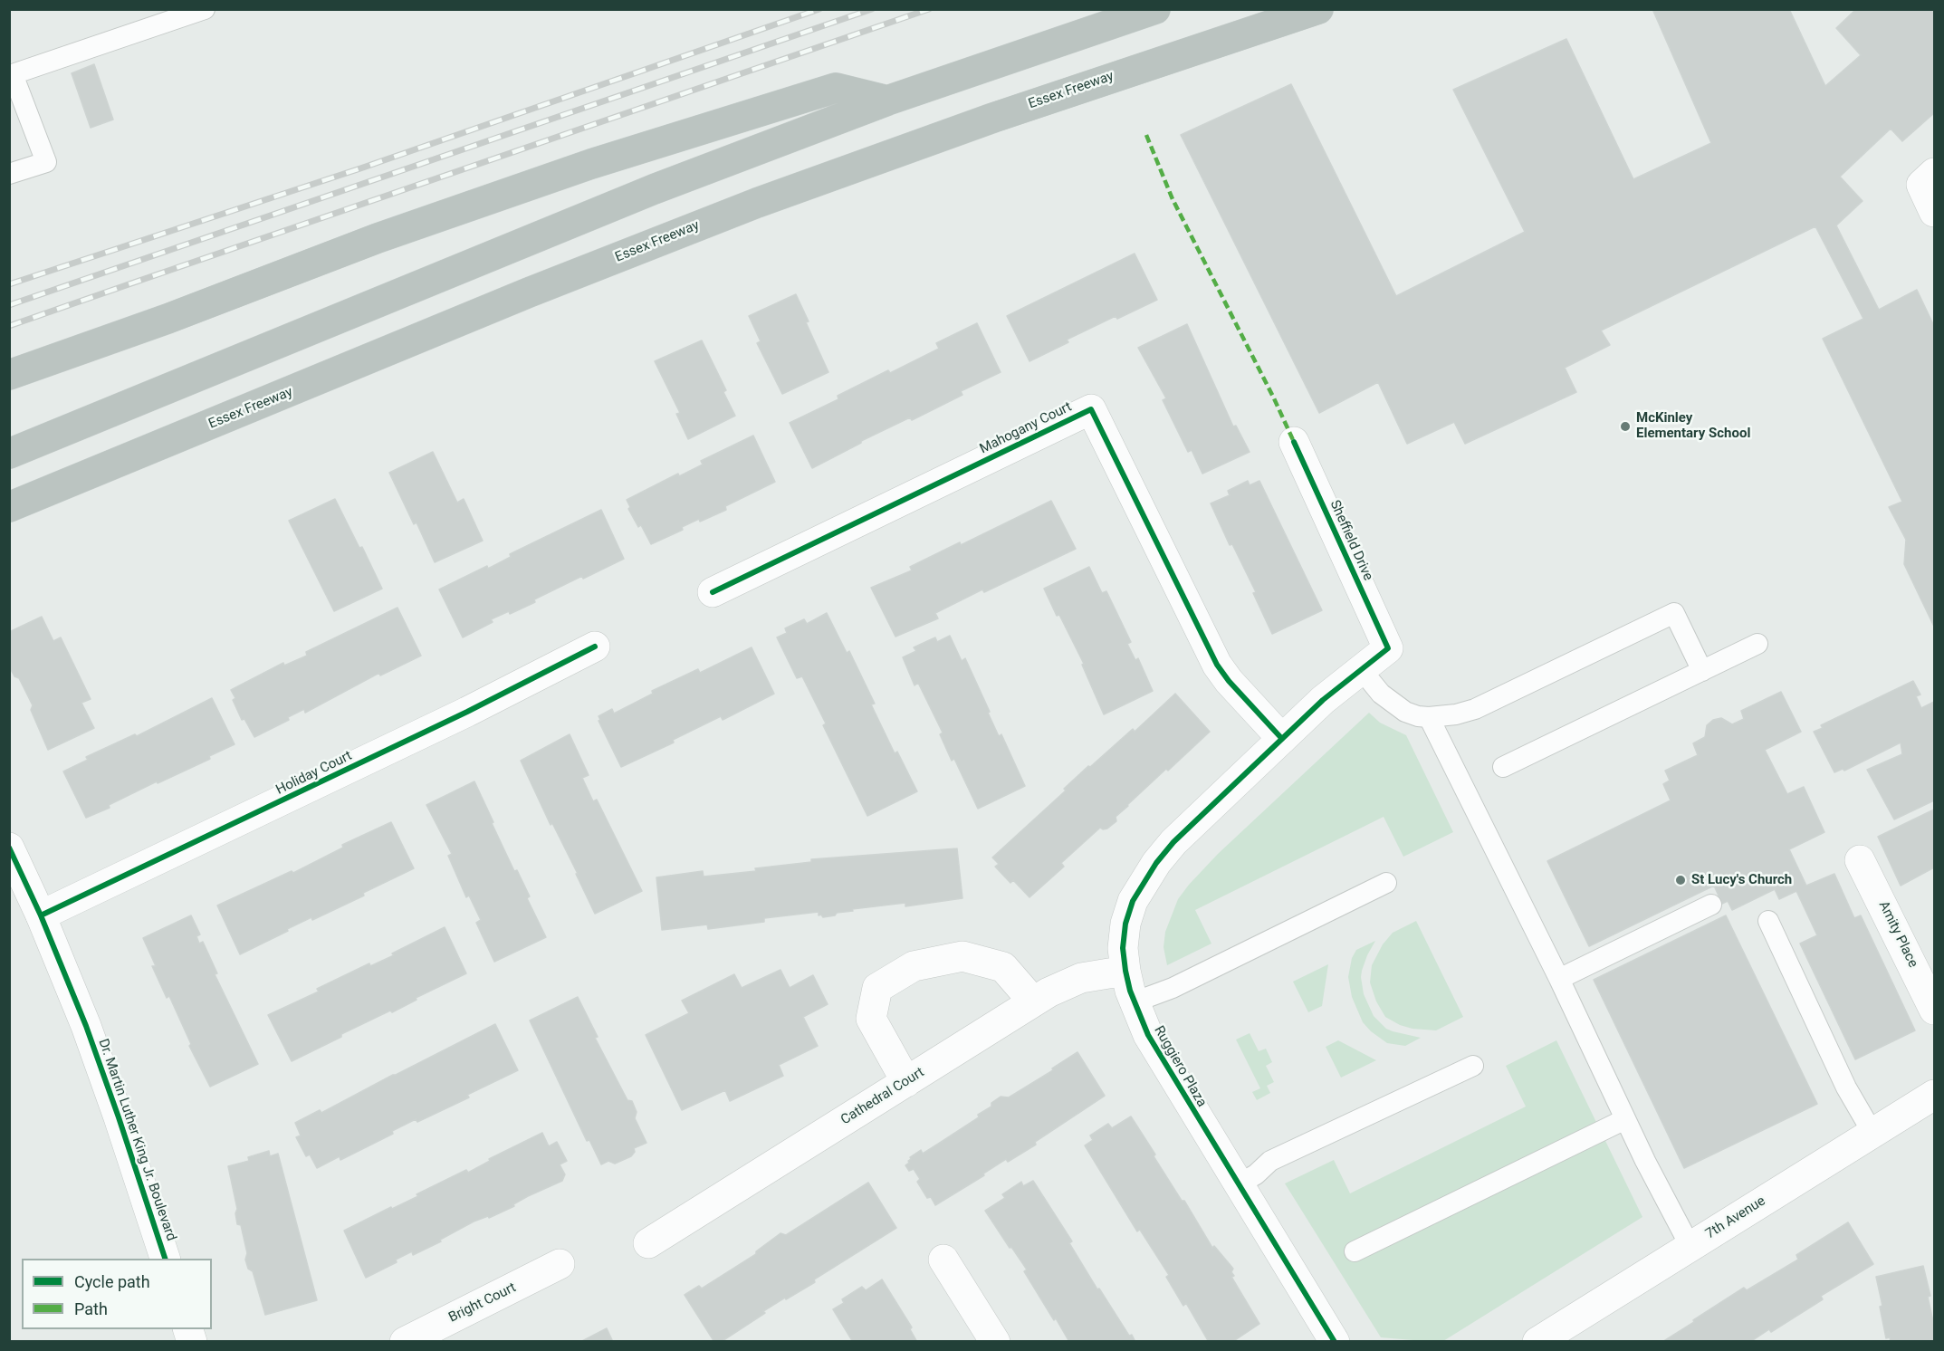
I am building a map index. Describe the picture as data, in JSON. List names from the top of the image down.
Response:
{
  "streets": {
    "highway": ["Essex Freeway"],
    "street": [
      "Mahogany Court",
      "Sheffield Drive",
      "Holiday Court",
      "Amity Place",
      "Ruggiero Plaza",
      "Cathedral Court",
      "Dr. Martin Luther King Jr. Boulevard",
      "7th Avenue",
      "Bright Court"
    ]
  },
  "crossings": [
    ["Mahogany Court", "Ruggiero Plaza"],
    ["Sheffield Drive", "Ruggiero Plaza"],
    ["Holiday Court", "Dr. Martin Luther King Jr. Boulevard"],
    ["Ruggiero Plaza", "Cathedral Court"]
  ],
  "places": ["McKinley Elementary School", "St Lucy's Church"],
  "legend": ["Cycle path", "Path"]
}
